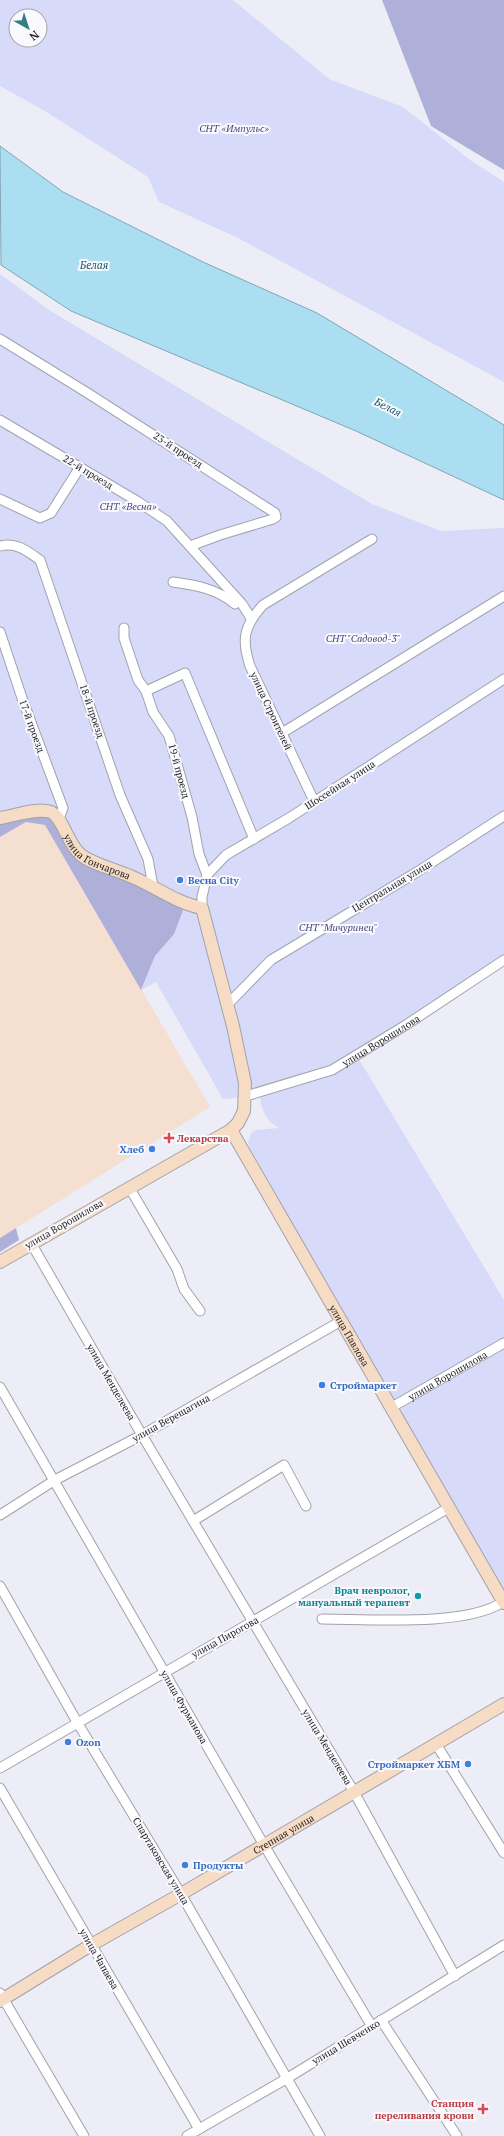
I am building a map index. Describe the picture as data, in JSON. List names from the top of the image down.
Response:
{
  "streets": {
    "street": [
      "23-й проезд",
      "22-й проезд",
      "18-й проезд",
      "улица Строителей",
      "17-й проезд",
      "19-й проезд",
      "Шоссейная улица",
      "улица Гончарова",
      "Центральная улица",
      "улица Ворошилова",
      "улица Павлова",
      "улица Менделеева",
      "улица Верещагина",
      "улица Пирогова",
      "улица Фурманова",
      "Степная улица",
      "Спартаковская улица",
      "улица Чапаева",
      "улица Шевченко"
    ]
  },
  "crossings": [
    ["23-й проезд", "22-й проезд"],
    ["22-й проезд", "улица Строителей"],
    ["18-й проезд", "улица Гончарова"],
    ["улица Строителей", "Шоссейная улица"],
    ["17-й проезд", "улица Гончарова"],
    ["19-й проезд", "Шоссейная улица"],
    ["улица Ворошилова", "улица Павлова"],
    ["улица Ворошилова", "улица Менделеева"],
    ["улица Павлова", "улица Верещагина"],
    ["улица Павлова", "улица Пирогова"],
    ["улица Менделеева", "улица Верещагина"],
    ["улица Менделеева", "улица Пирогова"],
    ["улица Менделеева", "Степная улица"],
    ["улица Менделеева", "улица Шевченко"],
    ["улица Верещагина", "улица Фурманова"],
    ["улица Пирогова", "улица Фурманова"],
    ["улица Пирогова", "Спартаковская улица"],
    ["улица Фурманова", "Степная улица"],
    ["улица Фурманова", "улица Шевченко"],
    ["Степная улица", "Спартаковская улица"],
    ["Степная улица", "улица Чапаева"],
    ["Спартаковская улица", "улица Шевченко"],
    ["улица Чапаева", "улица Шевченко"]
  ],
  "water": ["Белая"],
  "parks": [
    "СНТ «Импульс»",
    "СНТ «Весна»",
    "СНТ \"Садовод-3\"",
    "СНТ \"Мичуринец\""
  ],
  "places": {
    "other": [
      "Весна City",
      "Хлеб",
      "Строймаркет",
      "Врач невролог, мануальный терапевт",
      "Ozon",
      "Строймаркет ХБМ",
      "Продукты"
    ],
    "health": ["Лекарства", "Станция переливания крови"]
  },
  "north": "bottom right"
}
